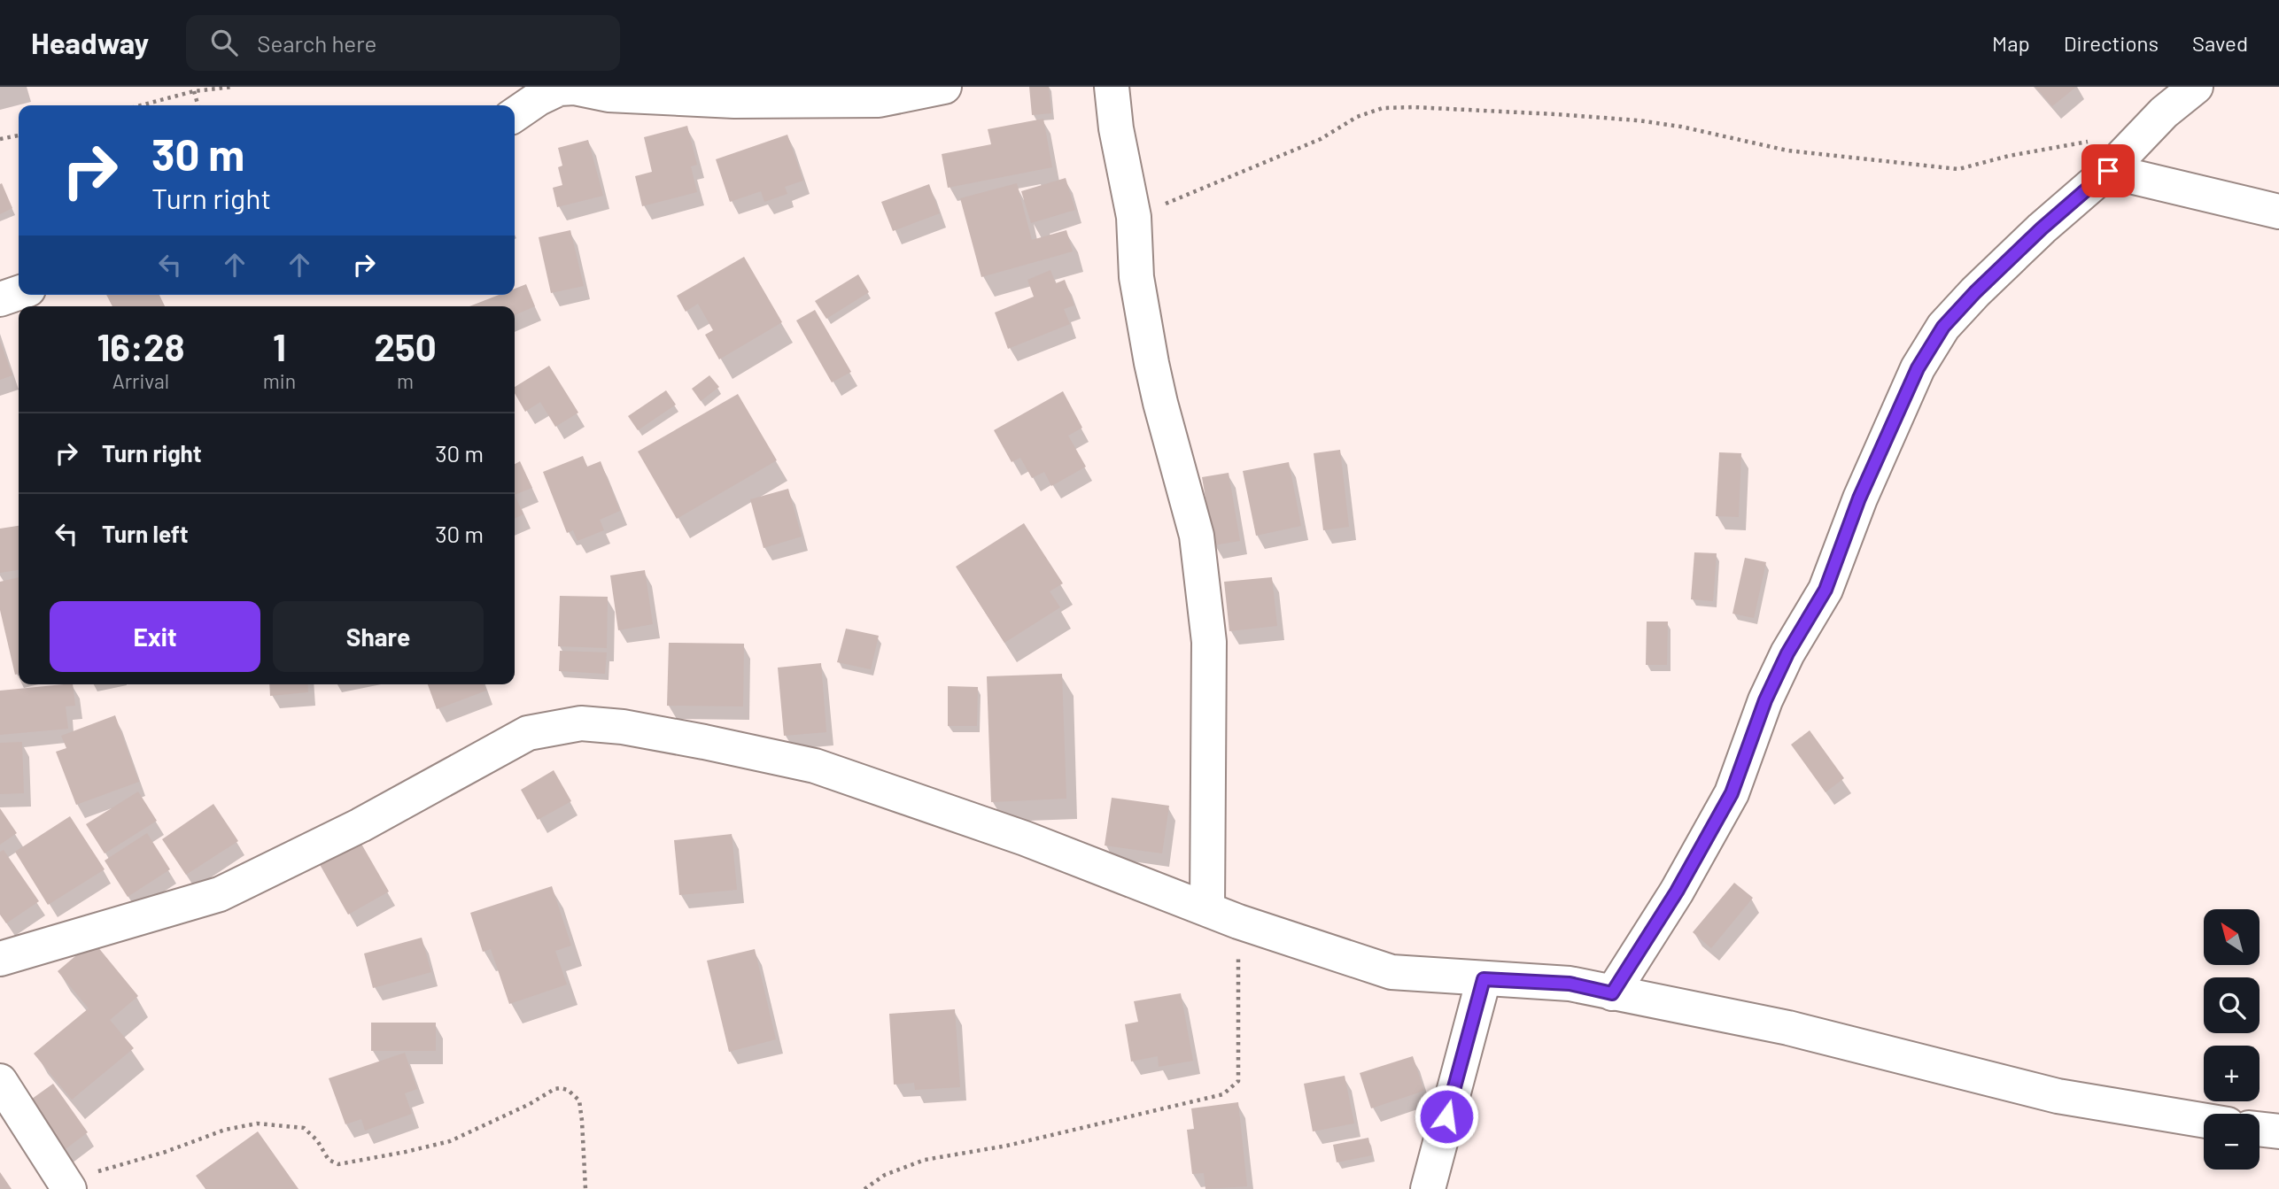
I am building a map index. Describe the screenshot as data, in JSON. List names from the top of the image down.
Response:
{
  "north": "top left",
  "page": {
    "header": "Headway",
    "search": "Search here",
    "nav": ["Map", "Directions", "Saved"],
    "turn": ["30 m", "Turn right"],
    "eta": [
      "16:28",
      "Arrival",
      "1",
      "min",
      "250",
      "m"
    ],
    "list": [
      {
        "name": "Turn right",
        "value": "30 m"
      },
      {
        "name": "Turn left",
        "value": "30 m"
      }
    ],
    "buttons": ["Exit", "Share"],
    "map_buttons": ["+", "−"]
  }
}
